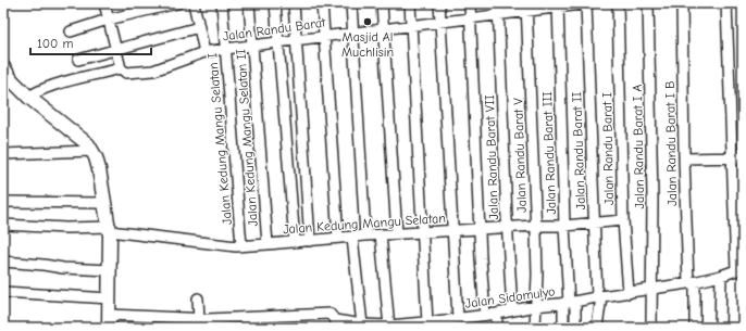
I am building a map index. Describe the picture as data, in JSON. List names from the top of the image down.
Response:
{
  "streets": {
    "street": [
      "Jalan Randu Barat",
      "Jalan Kedung Mangu Selatan II",
      "Jalan Kedung Mangu Selatan I",
      "Jalan Randu Barat I B",
      "Jalan Randu Barat I A",
      "Jalan Randu Barat I",
      "Jalan Randu Barat II",
      "Jalan Randu Barat III",
      "Jalan Randu Barat V",
      "Jalan Randu Barat VII",
      "Jalan Kedung Mangu Selatan",
      "Jalan Sidomulyo"
    ]
  },
  "crossings": [
    ["Jalan Randu Barat", "Jalan Kedung Mangu Selatan II"],
    ["Jalan Randu Barat", "Jalan Kedung Mangu Selatan I"],
    ["Jalan Randu Barat", "Jalan Randu Barat II"],
    ["Jalan Randu Barat", "Jalan Randu Barat III"],
    ["Jalan Randu Barat", "Jalan Randu Barat V"],
    ["Jalan Randu Barat", "Jalan Randu Barat VII"],
    ["Jalan Kedung Mangu Selatan II", "Jalan Kedung Mangu Selatan"],
    ["Jalan Kedung Mangu Selatan I", "Jalan Kedung Mangu Selatan"],
    ["Jalan Randu Barat I B", "Jalan Sidomulyo"],
    ["Jalan Randu Barat I A", "Jalan Sidomulyo"],
    ["Jalan Randu Barat I", "Jalan Kedung Mangu Selatan"],
    ["Jalan Randu Barat I", "Jalan Sidomulyo"],
    ["Jalan Randu Barat II", "Jalan Kedung Mangu Selatan"],
    ["Jalan Randu Barat II", "Jalan Sidomulyo"],
    ["Jalan Randu Barat III", "Jalan Kedung Mangu Selatan"],
    ["Jalan Randu Barat III", "Jalan Sidomulyo"],
    ["Jalan Randu Barat V", "Jalan Kedung Mangu Selatan"],
    ["Jalan Randu Barat V", "Jalan Sidomulyo"],
    ["Jalan Randu Barat VII", "Jalan Kedung Mangu Selatan"],
    ["Jalan Randu Barat VII", "Jalan Sidomulyo"]
  ],
  "places": ["Masjid Al Muchlisin"],
  "scale_bar": "100 m"
}
